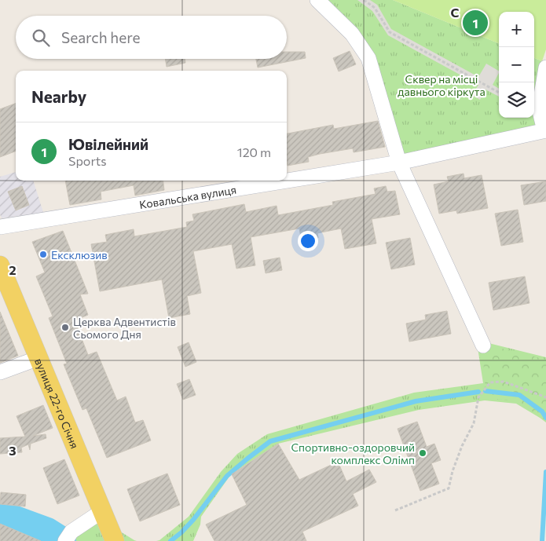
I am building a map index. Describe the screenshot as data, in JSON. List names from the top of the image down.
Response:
{
  "streets": {
    "main road": ["вулиця 22-го Січня"],
    "street": ["Ковальська вулиця"]
  },
  "parks": ["Сквер на місці давнього кіркута"],
  "places": ["Ексклюзив", "Церква Адвентистів Сьомого Дня", "Спортивно-оздоровчий комплекс Олімп"],
  "page": {
    "pins": "1",
    "map_buttons": ["+", "−"],
    "search": "Search here",
    "heading": "Nearby",
    "list": [
      {
        "mark": "1",
        "name": "Ювілейний",
        "note": "Sports",
        "value": "120 m"
      }
    ]
  },
  "grid": {
    "columns": ["C"],
    "rows": ["2", "3"]
  }
}
